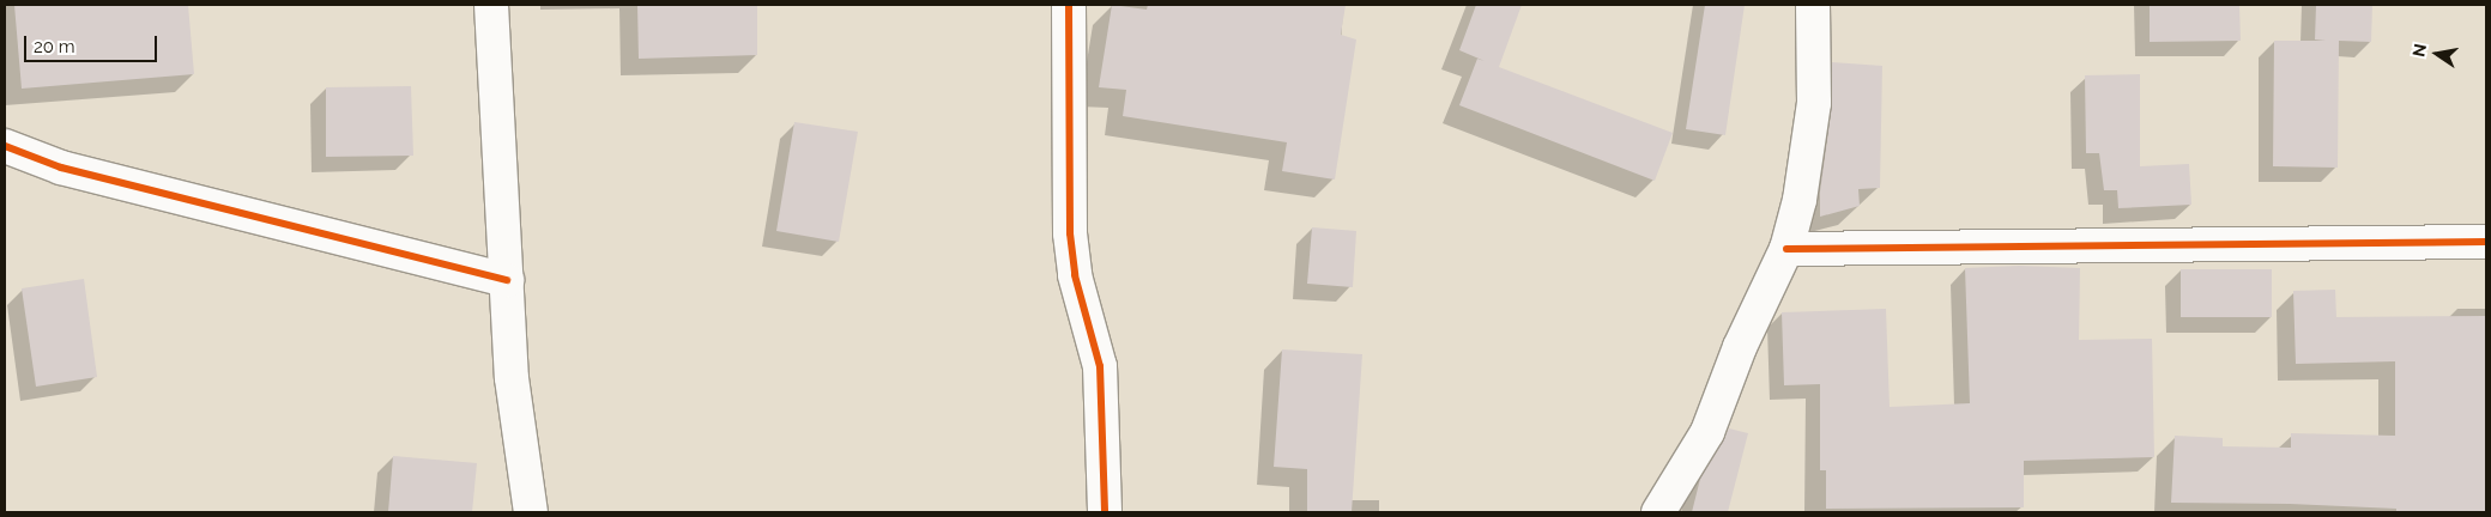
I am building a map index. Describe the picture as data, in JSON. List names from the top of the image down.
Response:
{
  "scale_bar": "20 m",
  "north": "left"
}
